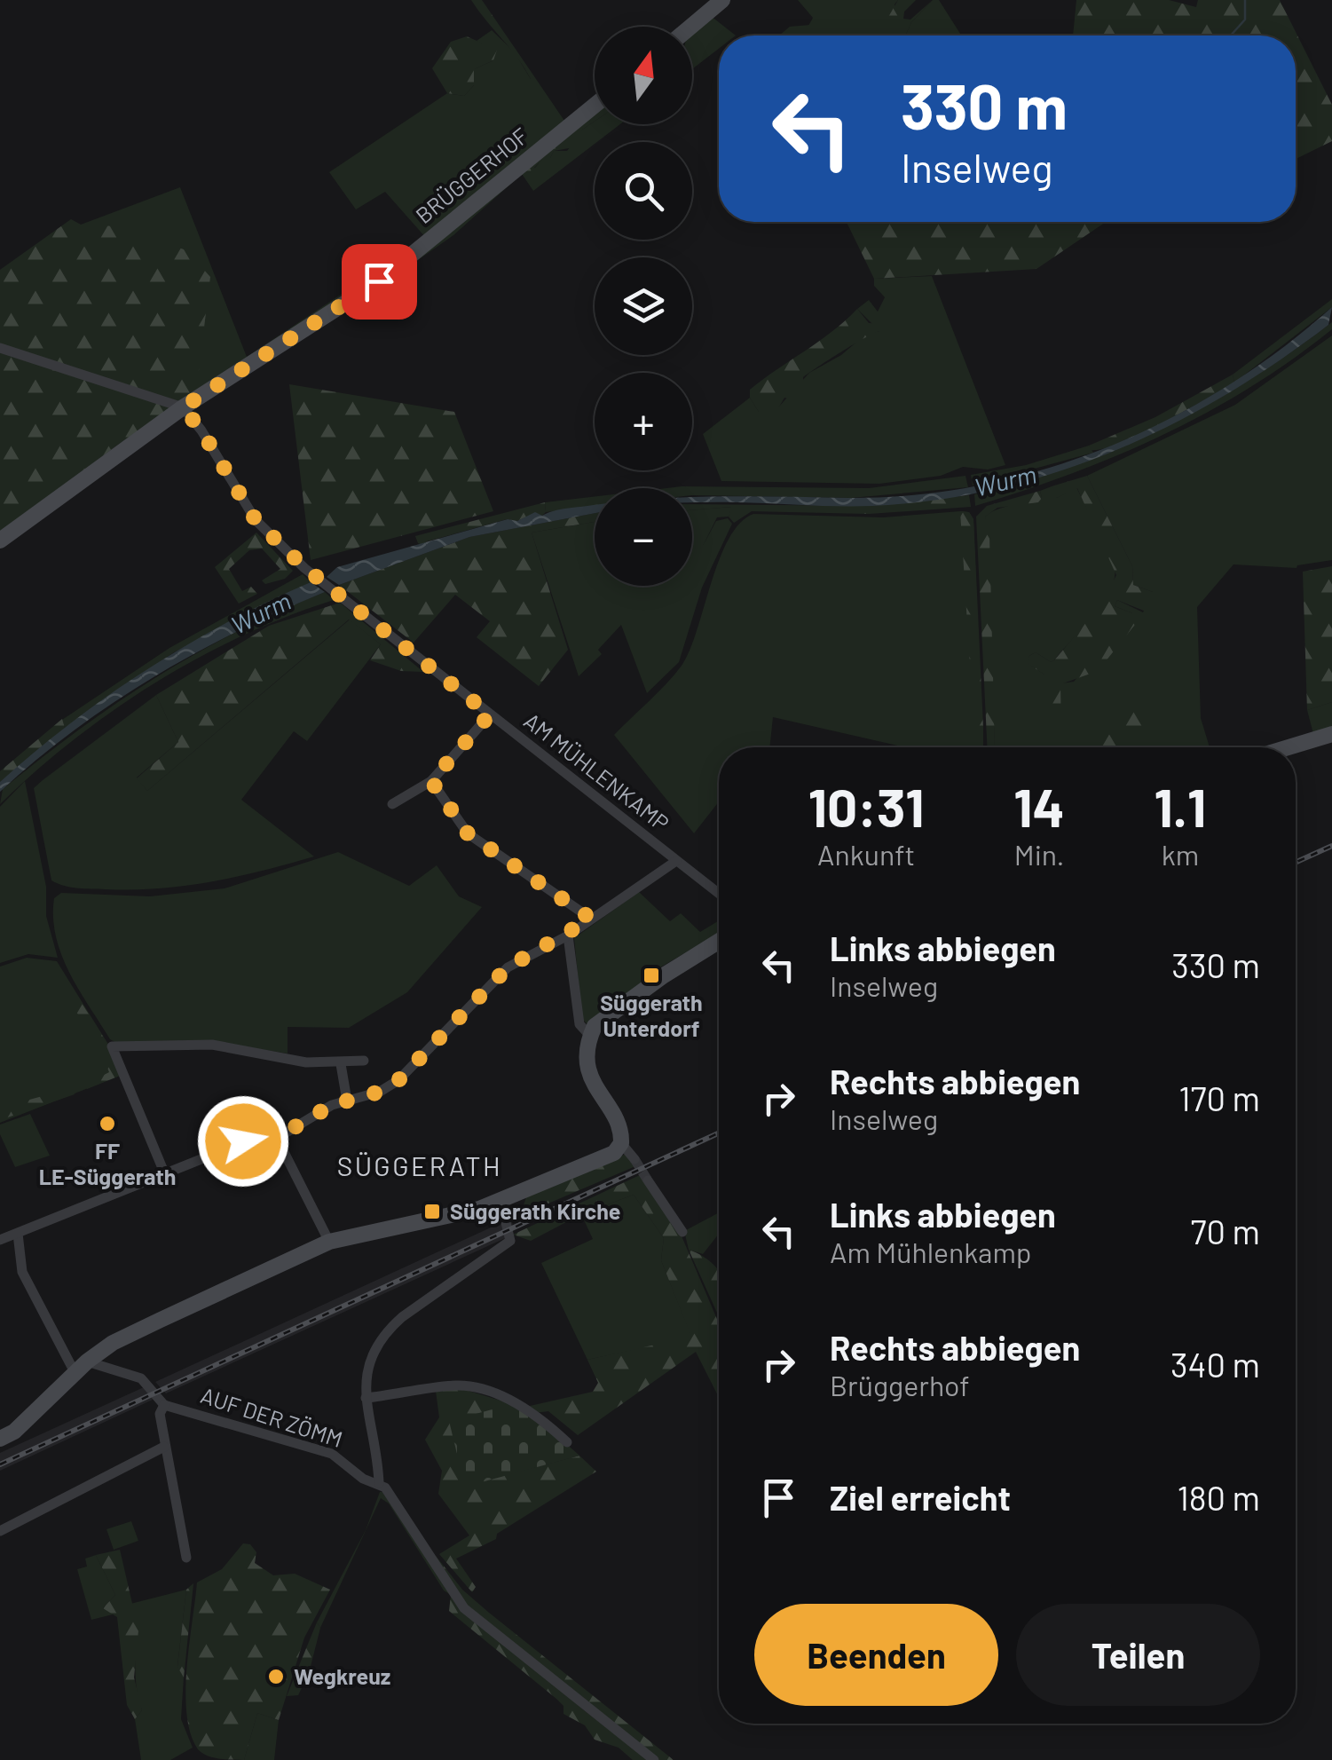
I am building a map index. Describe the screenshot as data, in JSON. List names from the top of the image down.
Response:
{
  "streets": {
    "main road": ["BRÜGGERHOF"],
    "street": ["AM MÜHLENKAMP", "AUF DER ZÖMM"]
  },
  "crossings": [
    ["BRÜGGERHOF", "AM MÜHLENKAMP"]
  ],
  "districts": ["SÜGGERATH"],
  "water": ["Wurm"],
  "places": {
    "transit": ["Süggerath Unterdorf", "Süggerath Kirche"],
    "other": ["FF LE-Süggerath", "Wegkreuz"]
  },
  "north": "top",
  "page": {
    "map_buttons": ["+", "−"],
    "turn": ["330 m", "Inselweg"],
    "eta": [
      "10:31",
      "Ankunft",
      "14",
      "Min.",
      "1.1",
      "km"
    ],
    "list": [
      {
        "name": "Links abbiegen",
        "note": "Inselweg",
        "value": "330 m"
      },
      {
        "name": "Rechts abbiegen",
        "note": "Inselweg",
        "value": "170 m"
      },
      {
        "name": "Links abbiegen",
        "note": "Am Mühlenkamp",
        "value": "70 m"
      },
      {
        "name": "Rechts abbiegen",
        "note": "Brüggerhof",
        "value": "340 m"
      },
      {
        "name": "Ziel erreicht",
        "value": "180 m"
      }
    ],
    "buttons": ["Beenden", "Teilen"]
  }
}
